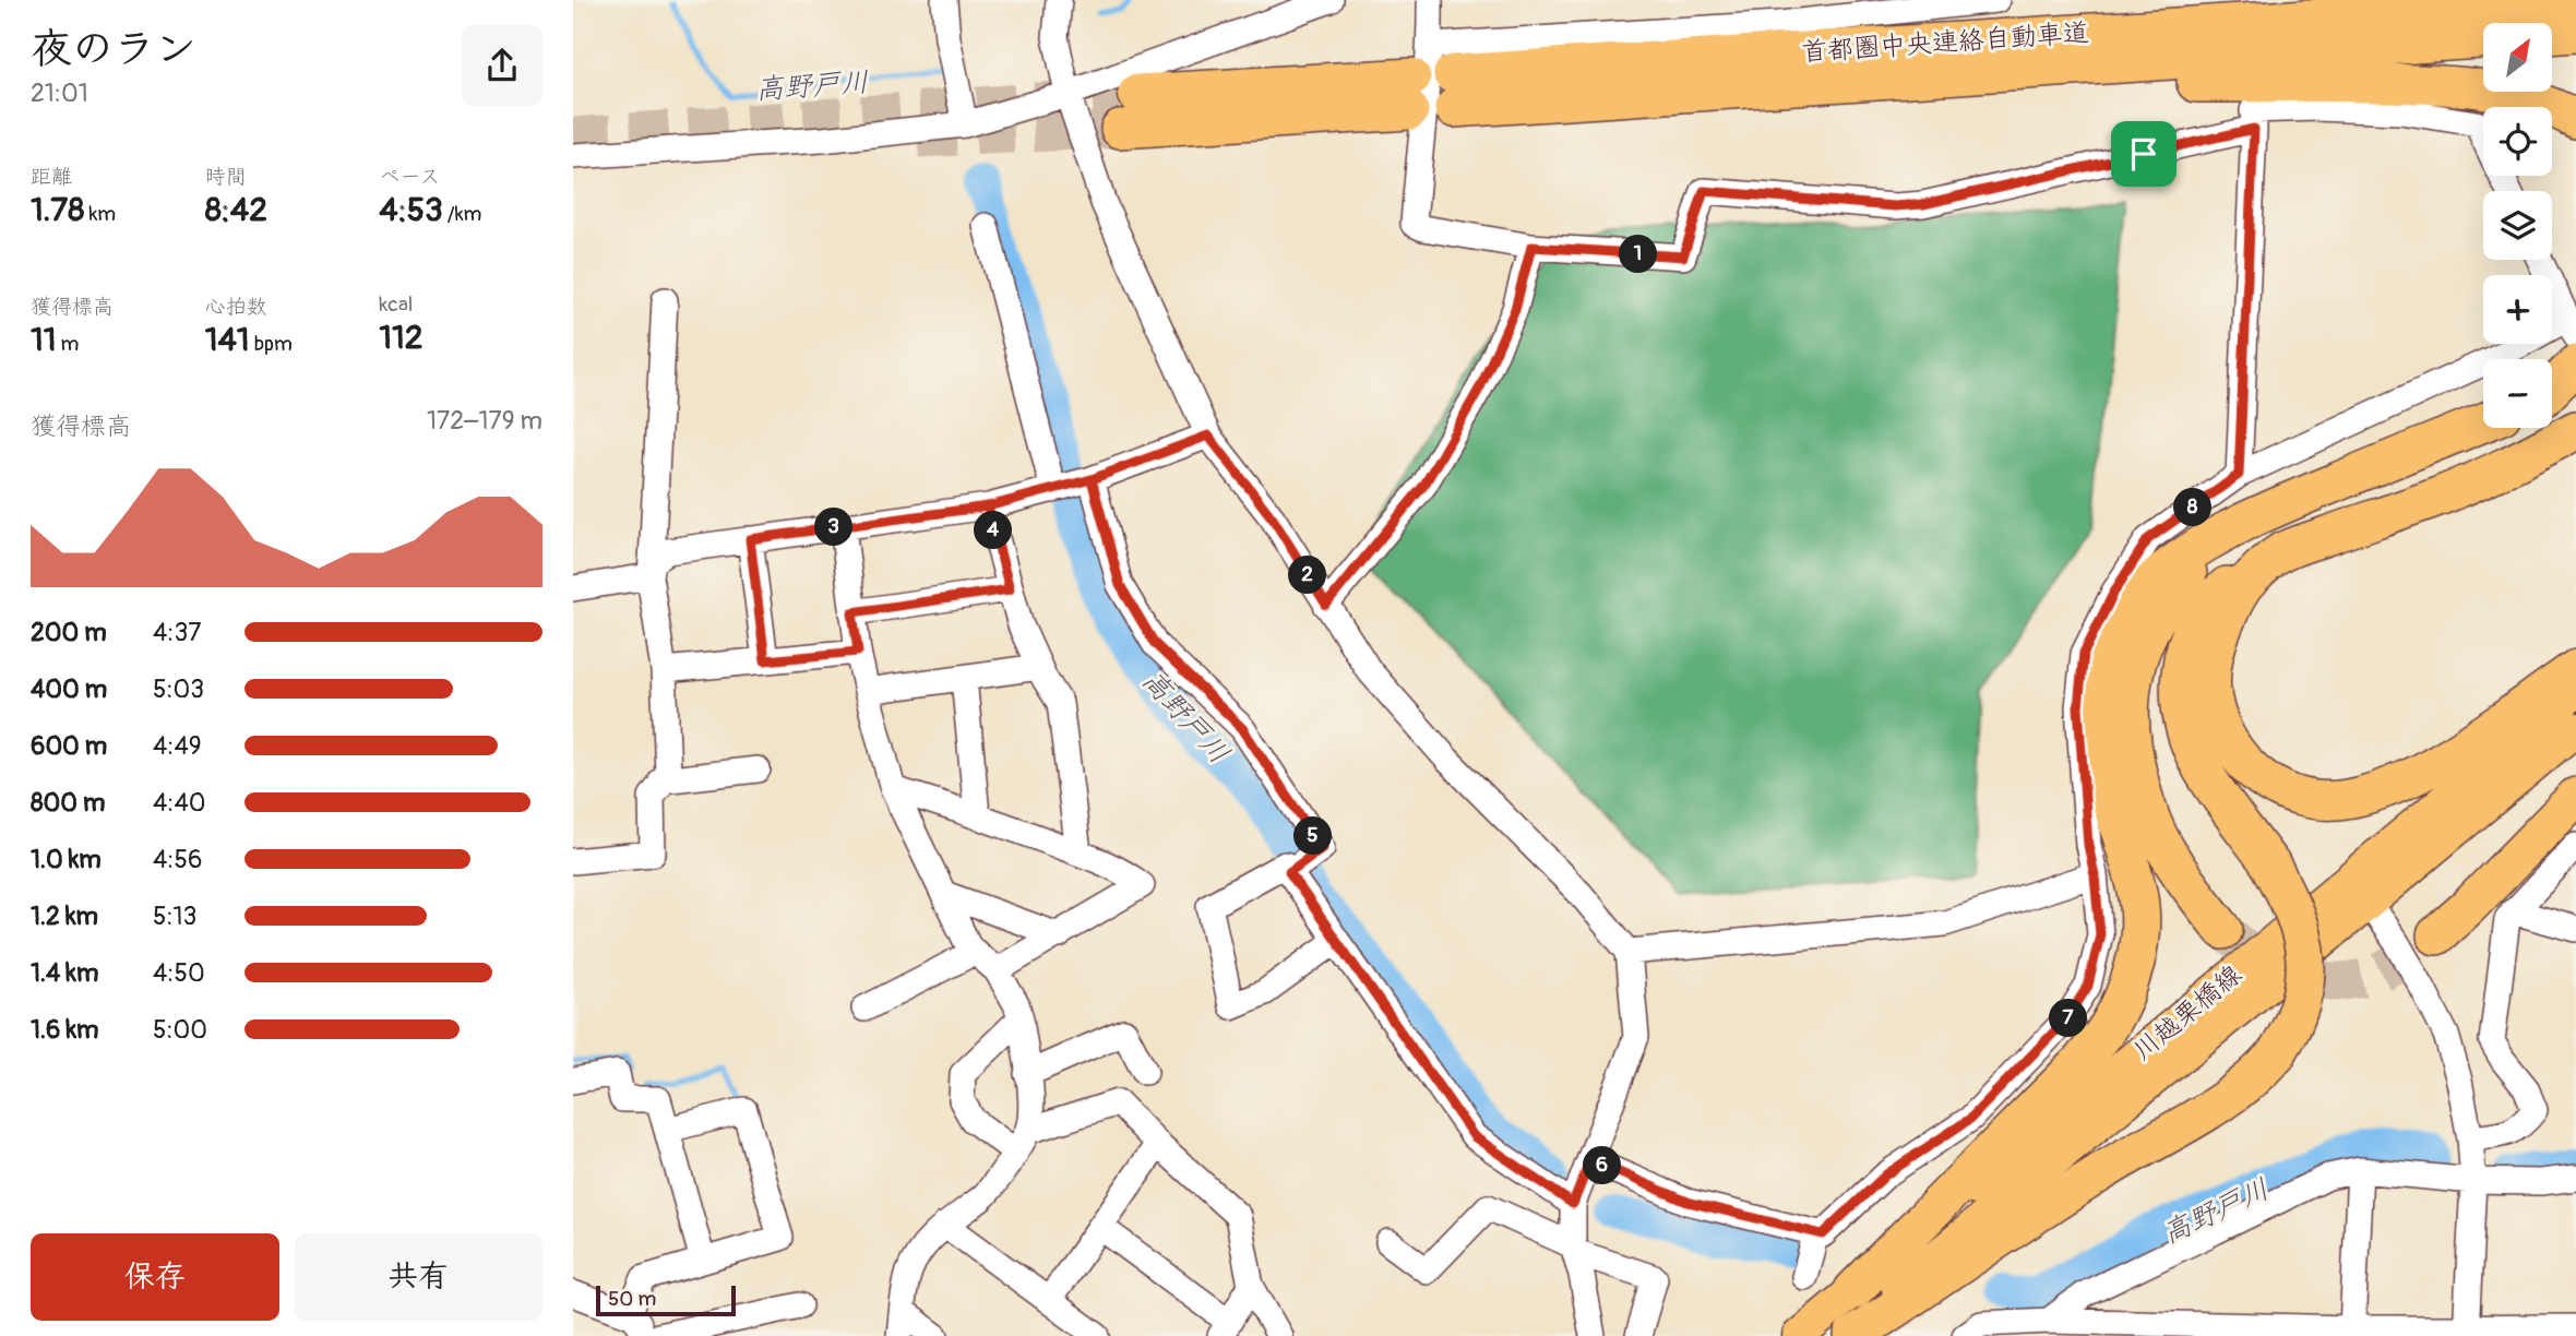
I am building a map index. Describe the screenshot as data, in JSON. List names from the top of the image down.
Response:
{
  "streets": {
    "highway": ["首都圏中央連絡自動車道"],
    "main road": ["川越栗橋線"]
  },
  "water": ["高野戸川"],
  "scale_bar": "50 m",
  "north": "top right",
  "page": {
    "heading": ["夜のラン", "21:01"],
    "map_buttons": ["+", "−"],
    "stats": [
      ["距離", "1.78 km"],
      ["時間", "8:42"],
      ["ペース", "4:53 /km"],
      ["獲得標高", "11 m"],
      ["心拍数", "141 bpm"],
      ["kcal", "112"]
    ],
    "pins": [
      "1",
      "8",
      "3",
      "4",
      "2",
      "5",
      "7",
      "6"
    ],
    "chart": ["獲得標高", "172–179 m"],
    "list": [
      {
        "name": "200 m",
        "note": "4:37"
      },
      {
        "name": "400 m",
        "note": "5:03"
      },
      {
        "name": "600 m",
        "note": "4:49"
      },
      {
        "name": "800 m",
        "note": "4:40"
      },
      {
        "name": "1.0 km",
        "note": "4:56"
      },
      {
        "name": "1.2 km",
        "note": "5:13"
      },
      {
        "name": "1.4 km",
        "note": "4:50"
      },
      {
        "name": "1.6 km",
        "note": "5:00"
      }
    ],
    "buttons": ["保存", "共有"],
    "scale": "50 m"
  }
}
